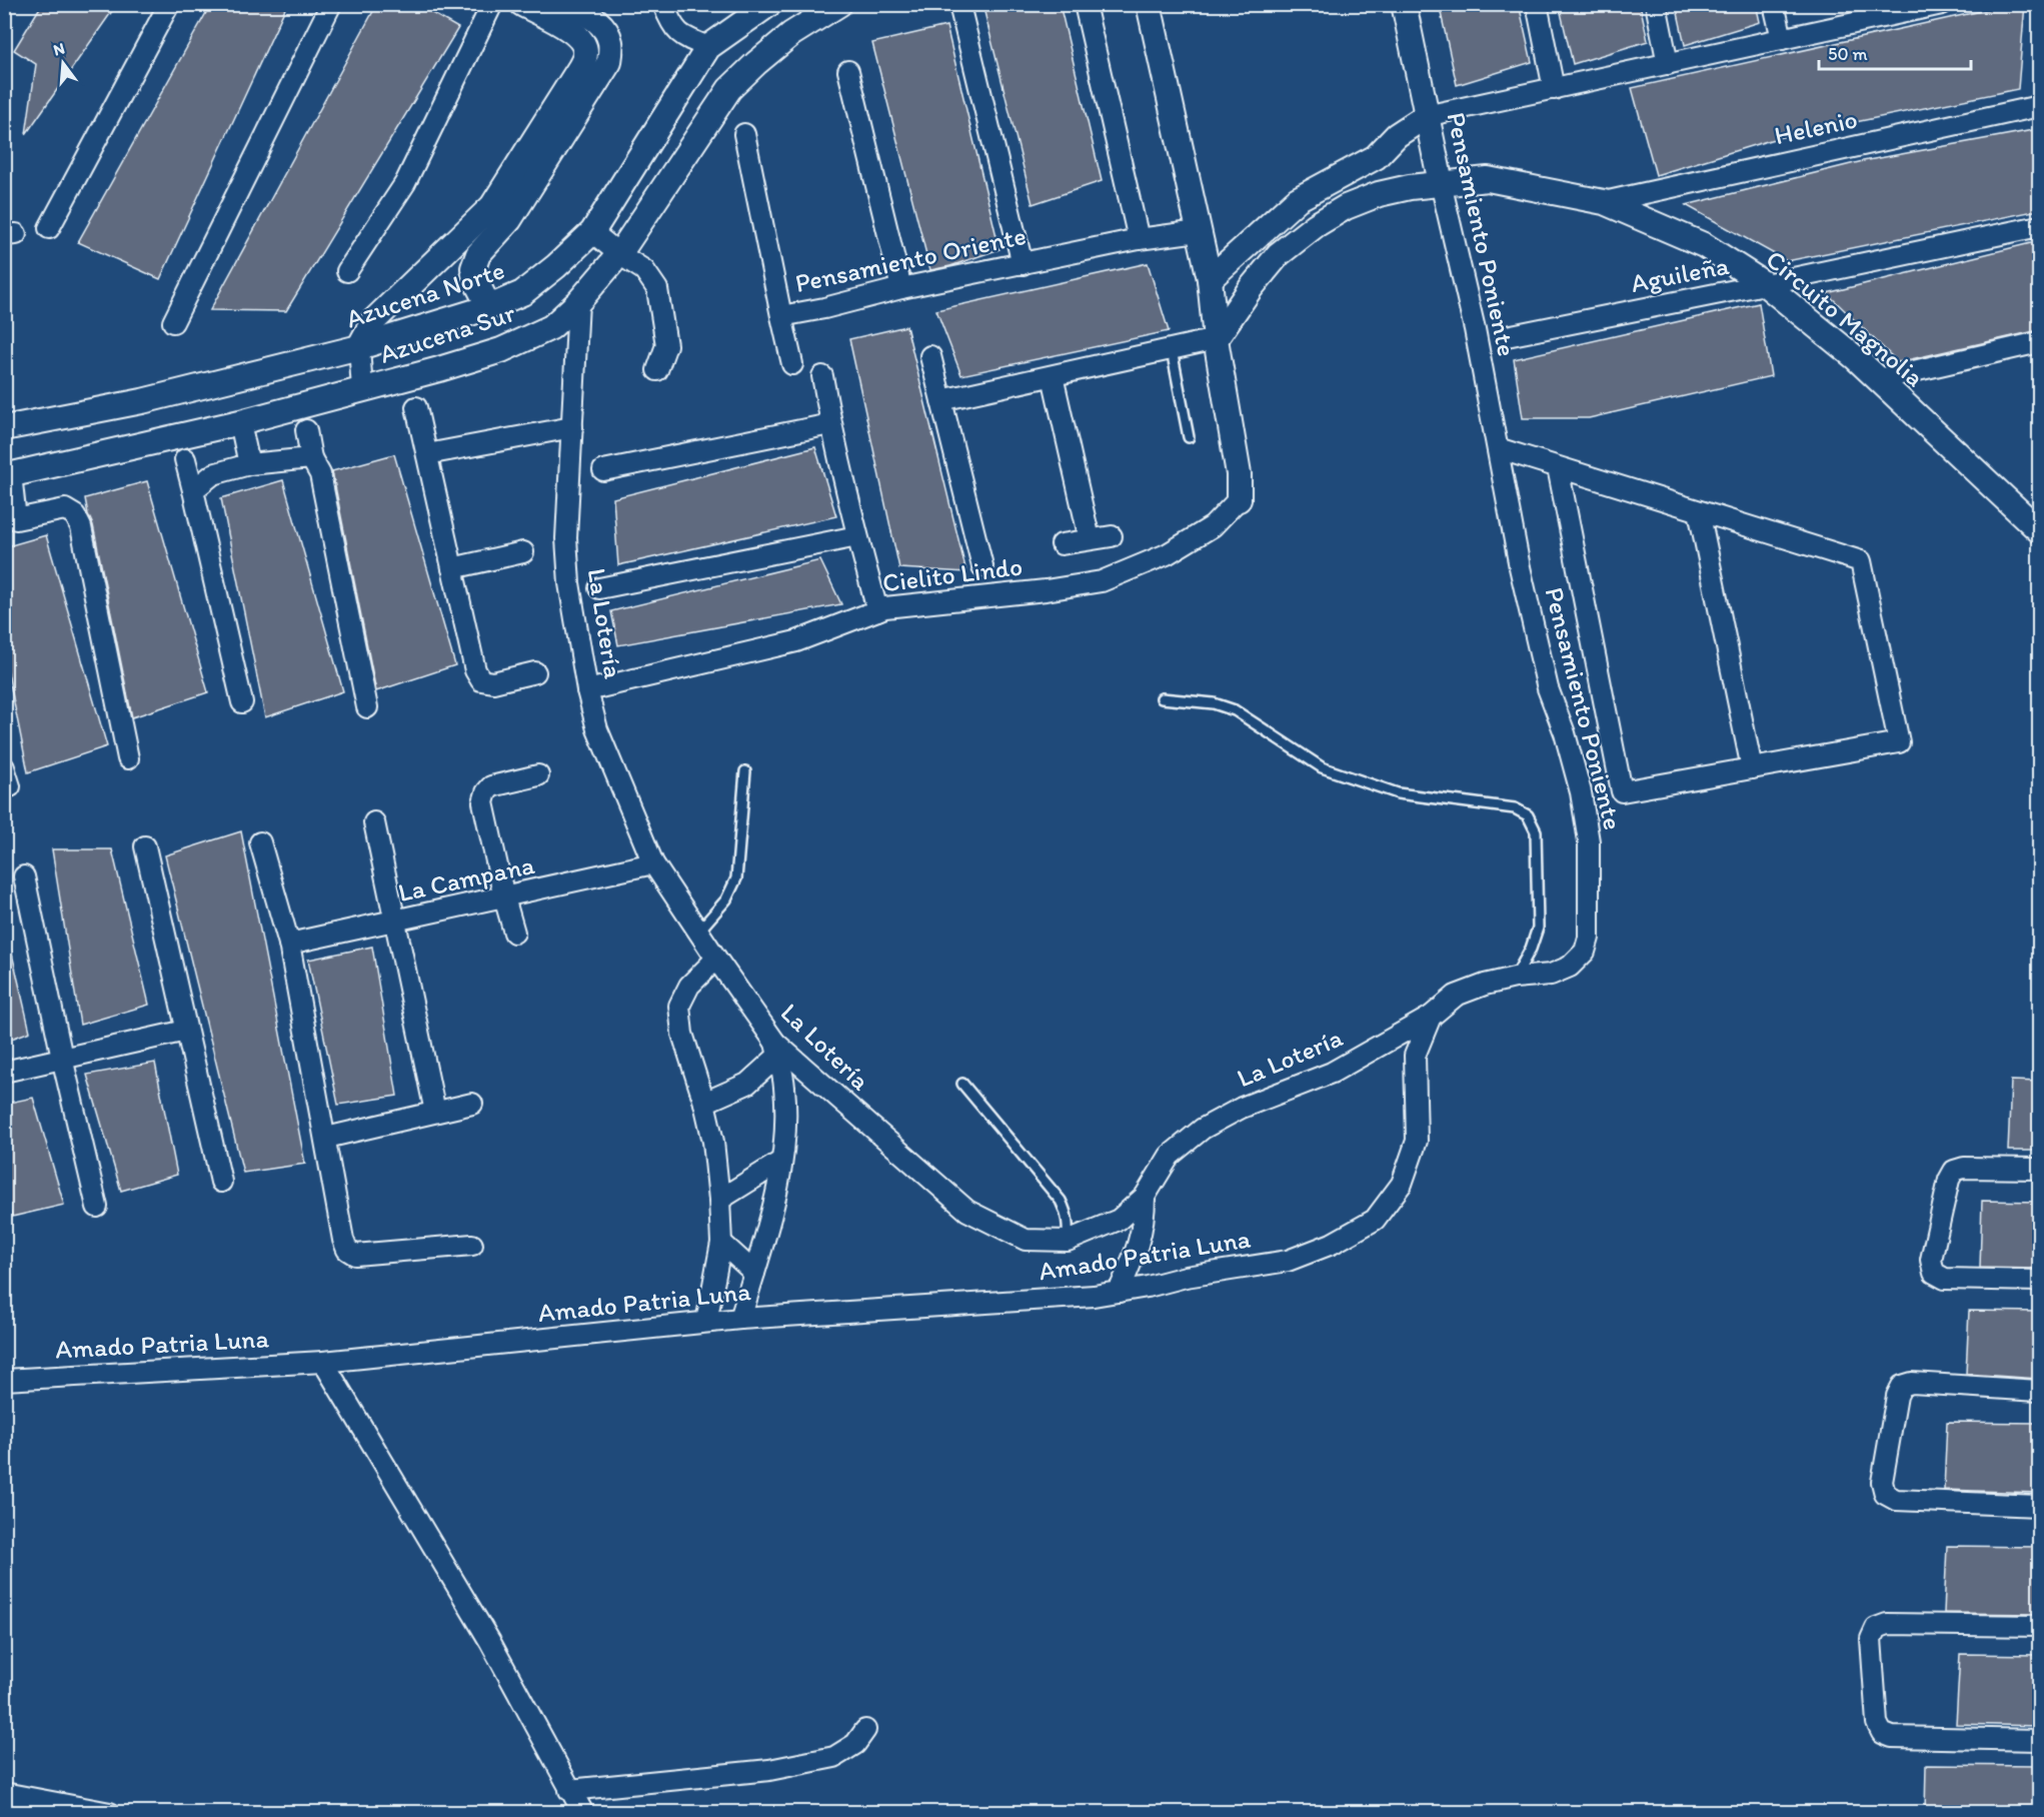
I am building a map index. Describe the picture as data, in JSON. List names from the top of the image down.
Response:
{
  "streets": {
    "street": [
      "Helenio",
      "Pensamiento Poniente",
      "Pensamiento Oriente",
      "Aguileña",
      "Azucena Norte",
      "Circuito Magnolia",
      "Azucena Sur",
      "Cielito Lindo",
      "La Lotería",
      "La Campana",
      "Amado Patria Luna"
    ]
  },
  "crossings": [
    ["Helenio", "Circuito Magnolia"],
    ["Pensamiento Poniente", "Circuito Magnolia"],
    ["Pensamiento Poniente", "La Lotería"],
    ["Pensamiento Poniente", "Amado Patria Luna"],
    ["Aguileña", "Circuito Magnolia"],
    ["Azucena Sur", "La Lotería"],
    ["Cielito Lindo", "La Lotería"],
    ["La Lotería", "La Campana"]
  ],
  "scale_bar": "50 m",
  "north": "top"
}
